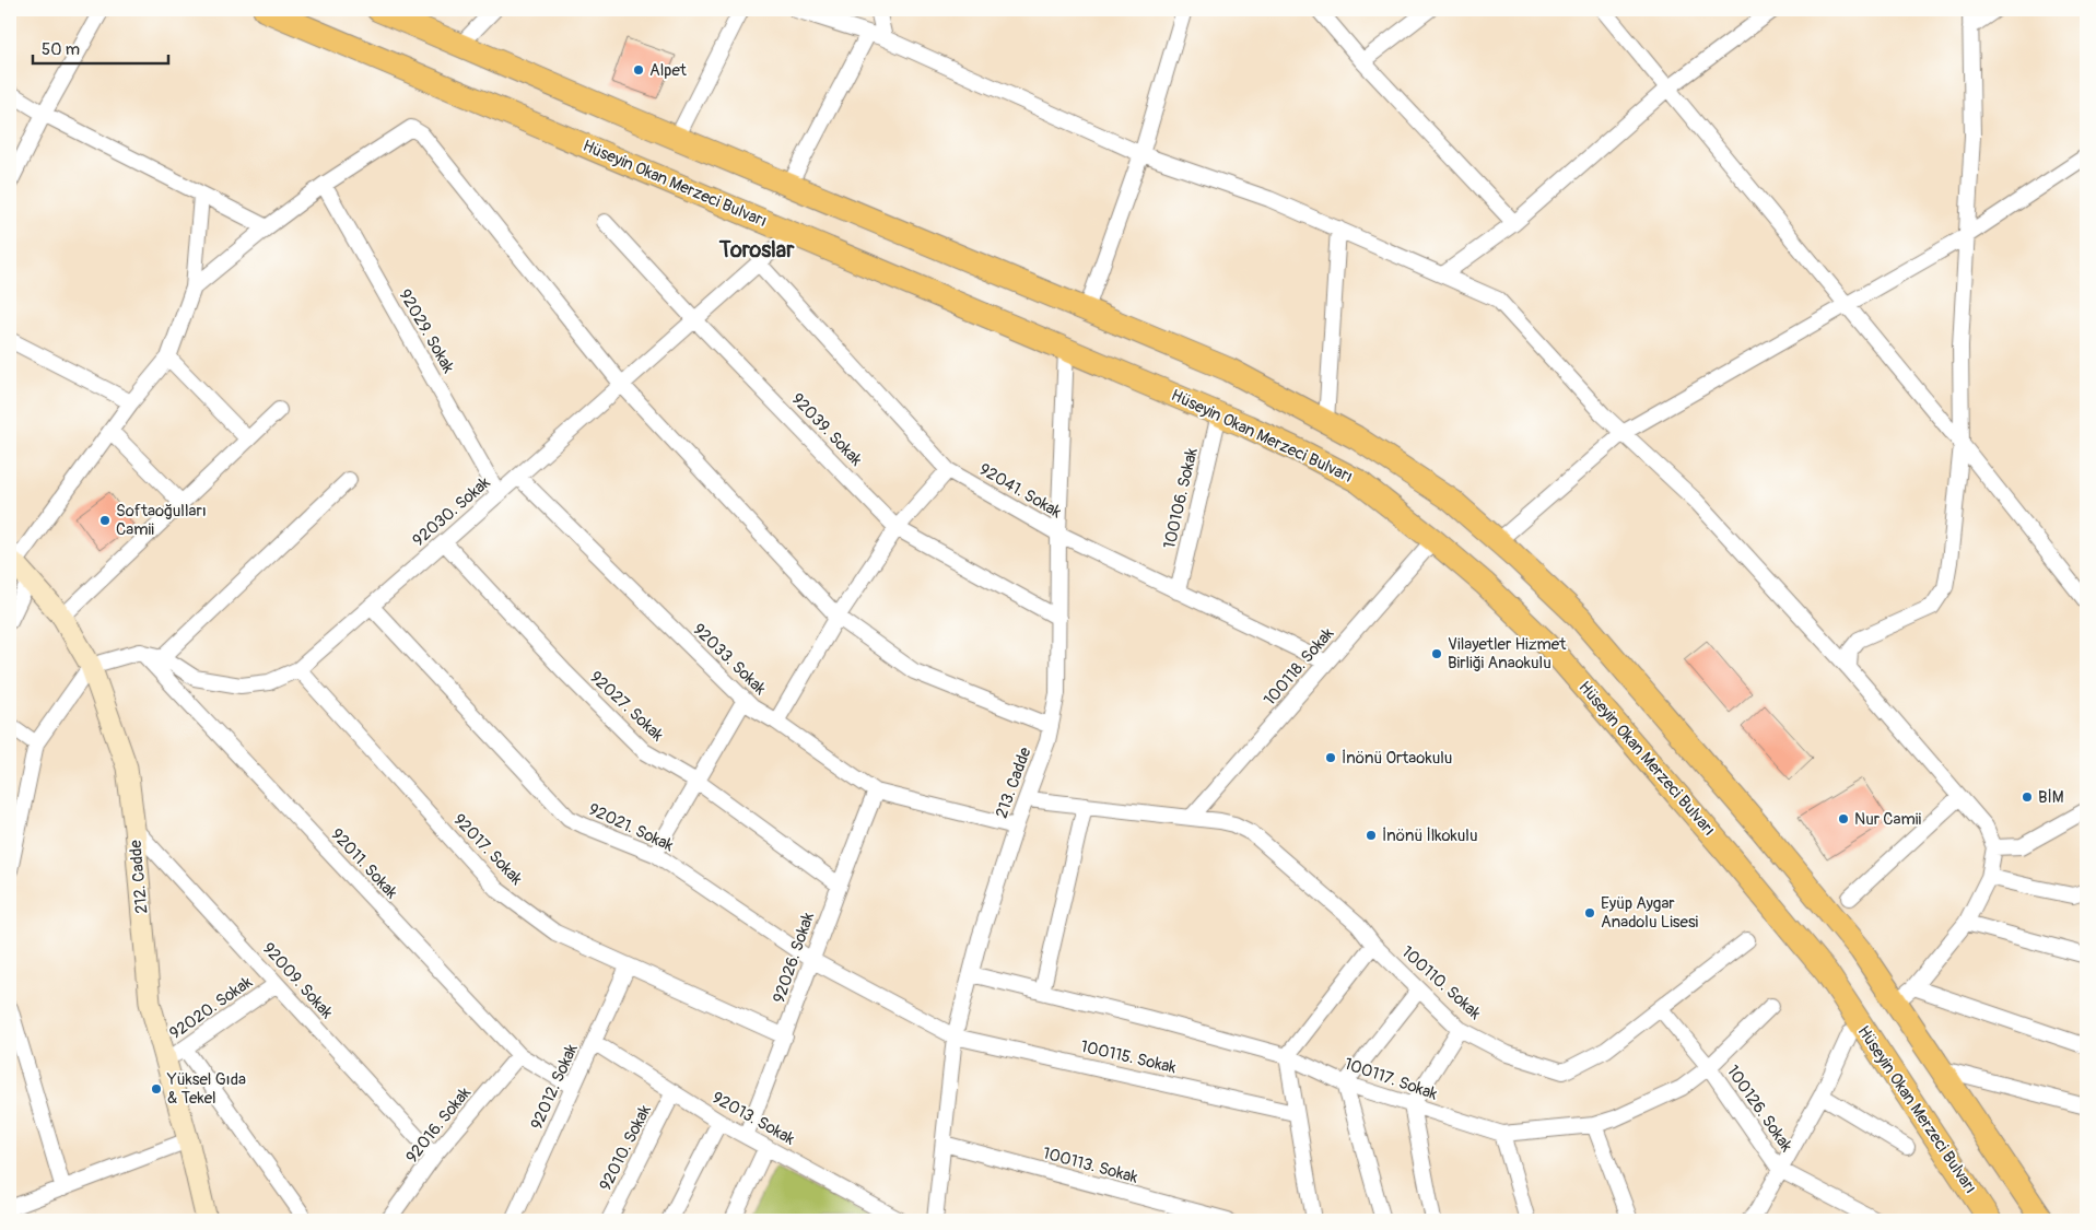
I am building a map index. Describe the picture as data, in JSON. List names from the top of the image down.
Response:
{
  "streets": {
    "main road": ["Hüseyin Okan Merzeci Bulvarı"],
    "street": [
      "92029. Sokak",
      "92039. Sokak",
      "92041. Sokak",
      "100106. Sokak",
      "92030. Sokak",
      "92033. Sokak",
      "100118. Sokak",
      "92027. Sokak",
      "213. Cadde",
      "92021. Sokak",
      "92017. Sokak",
      "92011. Sokak",
      "212. Cadde",
      "92026. Sokak",
      "92009. Sokak",
      "100110. Sokak",
      "92020. Sokak",
      "100115. Sokak",
      "100117. Sokak",
      "92012. Sokak",
      "100126. Sokak",
      "92013. Sokak",
      "92016. Sokak",
      "92010. Sokak",
      "100113. Sokak"
    ]
  },
  "crossings": [
    ["Hüseyin Okan Merzeci Bulvarı", "100106. Sokak"],
    ["Hüseyin Okan Merzeci Bulvarı", "92030. Sokak"],
    ["Hüseyin Okan Merzeci Bulvarı", "100118. Sokak"],
    ["Hüseyin Okan Merzeci Bulvarı", "213. Cadde"],
    ["92029. Sokak", "92030. Sokak"],
    ["92039. Sokak", "92030. Sokak"],
    ["92039. Sokak", "213. Cadde"],
    ["92041. Sokak", "100106. Sokak"],
    ["92041. Sokak", "92030. Sokak"],
    ["92041. Sokak", "100118. Sokak"],
    ["92041. Sokak", "213. Cadde"],
    ["92030. Sokak", "92033. Sokak"],
    ["92030. Sokak", "92027. Sokak"],
    ["92030. Sokak", "92021. Sokak"],
    ["92030. Sokak", "92017. Sokak"],
    ["92030. Sokak", "92011. Sokak"],
    ["92030. Sokak", "212. Cadde"],
    ["92033. Sokak", "213. Cadde"],
    ["92033. Sokak", "92026. Sokak"],
    ["92027. Sokak", "92026. Sokak"],
    ["213. Cadde", "92021. Sokak"],
    ["213. Cadde", "100115. Sokak"],
    ["213. Cadde", "100117. Sokak"],
    ["213. Cadde", "100113. Sokak"],
    ["92021. Sokak", "92026. Sokak"],
    ["92021. Sokak", "100115. Sokak"],
    ["92017. Sokak", "92026. Sokak"],
    ["92017. Sokak", "92012. Sokak"],
    ["92011. Sokak", "92012. Sokak"],
    ["92011. Sokak", "92016. Sokak"],
    ["212. Cadde", "92009. Sokak"],
    ["212. Cadde", "92020. Sokak"],
    ["92026. Sokak", "92013. Sokak"],
    ["92009. Sokak", "92020. Sokak"],
    ["92009. Sokak", "92016. Sokak"],
    ["100110. Sokak", "100126. Sokak"],
    ["100117. Sokak", "100126. Sokak"],
    ["92012. Sokak", "92013. Sokak"],
    ["92013. Sokak", "92010. Sokak"]
  ],
  "districts": ["Toroslar"],
  "places": [
    "Alpet",
    "Softaoğulları Camii",
    "Vilayetler Hizmet Birliği Anaokulu",
    "İnönü Ortaokulu",
    "BİM",
    "Nur Camii",
    "İnönü İlkokulu",
    "Eyüp Aygar Anadolu Lisesi",
    "Yüksel Gıda & Tekel"
  ],
  "scale_bar": "50 m"
}
